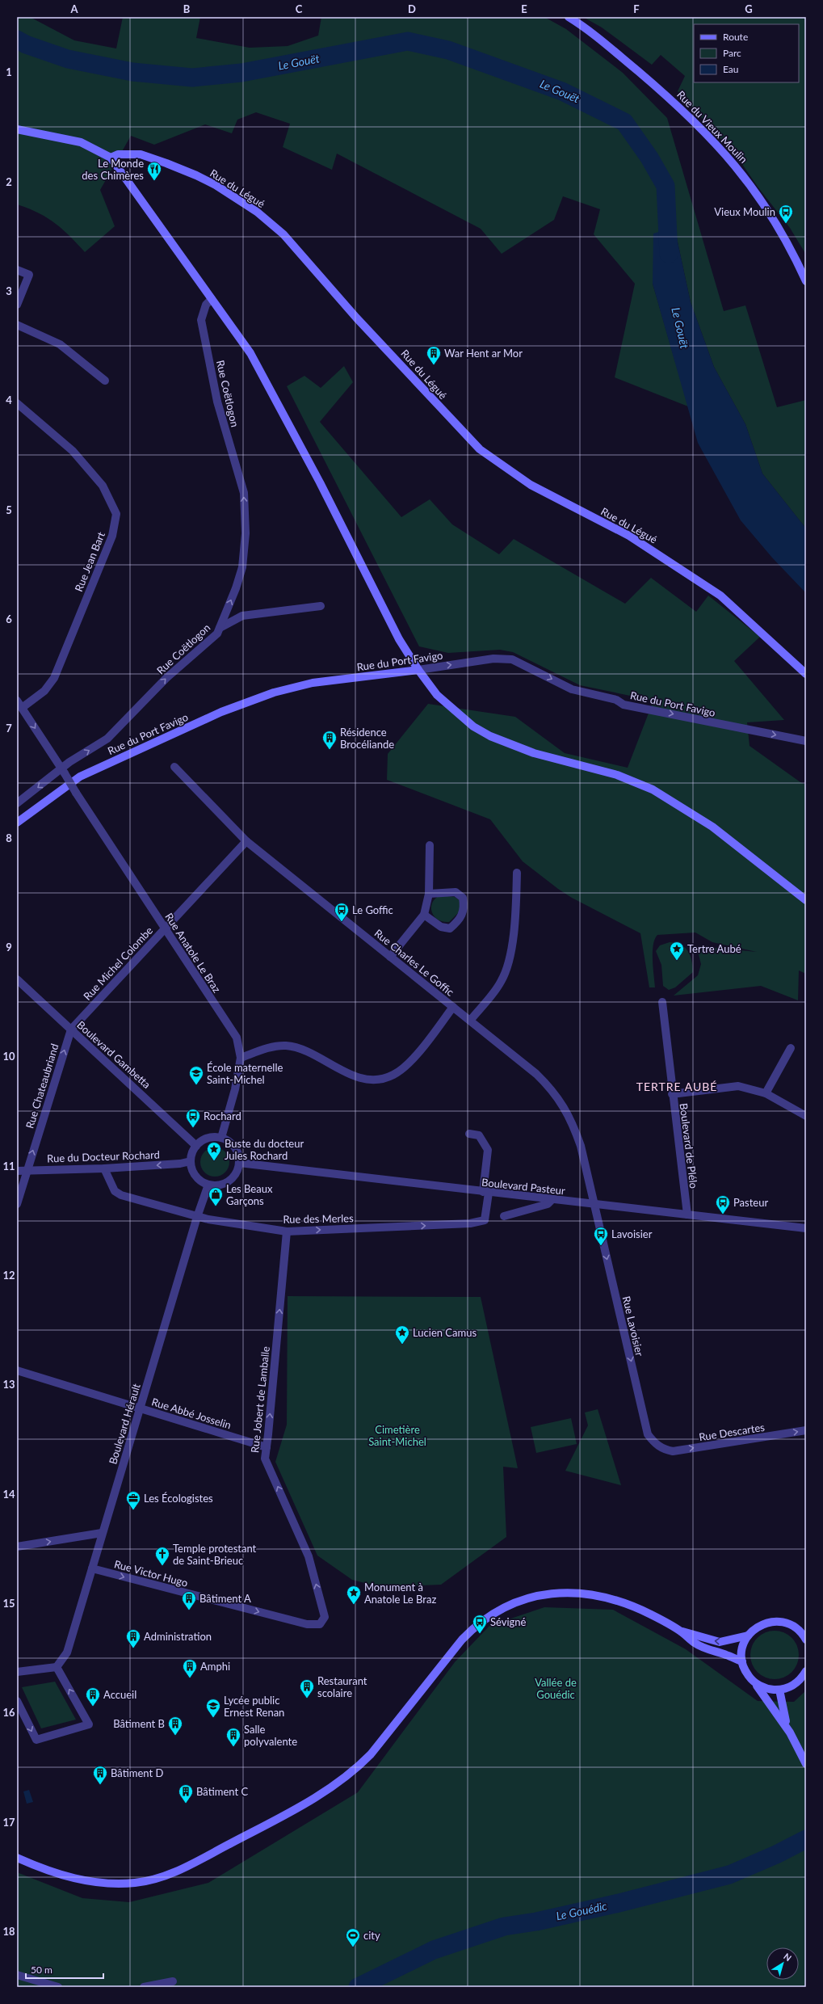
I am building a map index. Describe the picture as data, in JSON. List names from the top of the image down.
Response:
{
  "streets": {
    "main road": ["Rue du Vieux Moulin", "Rue du Légué", "Rue du Port Favigo"],
    "street": [
      "Rue Coëtlogon",
      "Rue Jean Bart",
      "Rue Anatole Le Braz",
      "Rue Charles Le Goffic",
      "Rue Michel Colombe",
      "Boulevard Gambetta",
      "Rue Chateaubriand",
      "Boulevard de Plélo",
      "Rue du Docteur Rochard",
      "Boulevard Pasteur",
      "Rue des Merles",
      "Rue Lavoisier",
      "Rue Jobert de Lamballe",
      "Rue Abbé Josselin",
      "Boulevard Hérault",
      "Rue Descartes",
      "Rue Victor Hugo"
    ]
  },
  "crossings": [
    ["Rue Coëtlogon", "Rue Anatole Le Braz"],
    ["Rue Jean Bart", "Rue Anatole Le Braz"],
    ["Rue Anatole Le Braz", "Rue Michel Colombe"],
    ["Rue Anatole Le Braz", "Boulevard Gambetta"],
    ["Rue Anatole Le Braz", "Rue du Docteur Rochard"],
    ["Rue Anatole Le Braz", "Boulevard Pasteur"],
    ["Rue Anatole Le Braz", "Boulevard Hérault"],
    ["Rue Charles Le Goffic", "Rue Michel Colombe"],
    ["Rue Charles Le Goffic", "Boulevard Pasteur"],
    ["Rue Charles Le Goffic", "Rue Lavoisier"],
    ["Rue Michel Colombe", "Boulevard Gambetta"],
    ["Rue Michel Colombe", "Rue Chateaubriand"],
    ["Boulevard Gambetta", "Rue Chateaubriand"],
    ["Boulevard Gambetta", "Rue du Docteur Rochard"],
    ["Boulevard Gambetta", "Boulevard Pasteur"],
    ["Boulevard Gambetta", "Boulevard Hérault"],
    ["Rue Chateaubriand", "Rue du Docteur Rochard"],
    ["Boulevard de Plélo", "Boulevard Pasteur"],
    ["Rue du Docteur Rochard", "Boulevard Pasteur"],
    ["Rue du Docteur Rochard", "Rue des Merles"],
    ["Rue du Docteur Rochard", "Boulevard Hérault"],
    ["Boulevard Pasteur", "Rue des Merles"],
    ["Boulevard Pasteur", "Rue Lavoisier"],
    ["Boulevard Pasteur", "Boulevard Hérault"],
    ["Rue des Merles", "Rue Jobert de Lamballe"],
    ["Rue des Merles", "Boulevard Hérault"],
    ["Rue Lavoisier", "Rue Descartes"],
    ["Rue Jobert de Lamballe", "Rue Abbé Josselin"],
    ["Rue Jobert de Lamballe", "Rue Victor Hugo"],
    ["Rue Abbé Josselin", "Boulevard Hérault"],
    ["Boulevard Hérault", "Rue Victor Hugo"]
  ],
  "one_way": [
    "Rue du Port Favigo",
    "Rue Chateaubriand",
    "Rue du Docteur Rochard",
    "Rue des Merles",
    "Rue Lavoisier",
    "Rue Jobert de Lamballe",
    "Rue Descartes",
    "Rue Victor Hugo"
  ],
  "districts": ["TERTRE AUBÉ"],
  "water": ["Le Gouët", "Le Gouédic"],
  "parks": ["Cimetière Saint-Michel", "Vallée de Gouédic"],
  "places": {
    "restaurant": ["Le Monde des Chimères"],
    "bus stop": [
      "Vieux Moulin",
      "Le Goffic",
      "Rochard",
      "Pasteur",
      "Lavoisier",
      "Sévigné"
    ],
    "building": [
      "War Hent ar Mor",
      "Résidence Brocéliande",
      "Bâtiment A",
      "Administration",
      "Amphi",
      "Restaurant scolaire",
      "Accueil",
      "Bâtiment B",
      "Salle polyvalente",
      "Bâtiment D",
      "Bâtiment C"
    ],
    "place": [
      "Tertre Aubé",
      "Buste du docteur Jules Rochard",
      "Lucien Camus",
      "Monument à Anatole Le Braz"
    ],
    "school or university": ["École maternelle Saint-Michel", "Lycée public Ernest Renan"],
    "shop": ["Les Beaux Garçons"],
    "office": ["Les Écologistes"],
    "church": ["Temple protestant de Saint-Brieuc"],
    "sports": ["city"]
  },
  "legend": ["Route", "Parc", "Eau"],
  "scale_bar": "50 m",
  "north": "top right",
  "grid": {
    "columns": [
      "A",
      "B",
      "C",
      "D",
      "E",
      "F",
      "G"
    ],
    "rows": [
      "1",
      "2",
      "3",
      "4",
      "5",
      "6",
      "7",
      "8",
      "9",
      "10",
      "11",
      "12",
      "13",
      "14",
      "15",
      "16",
      "17",
      "18"
    ]
  }
}
